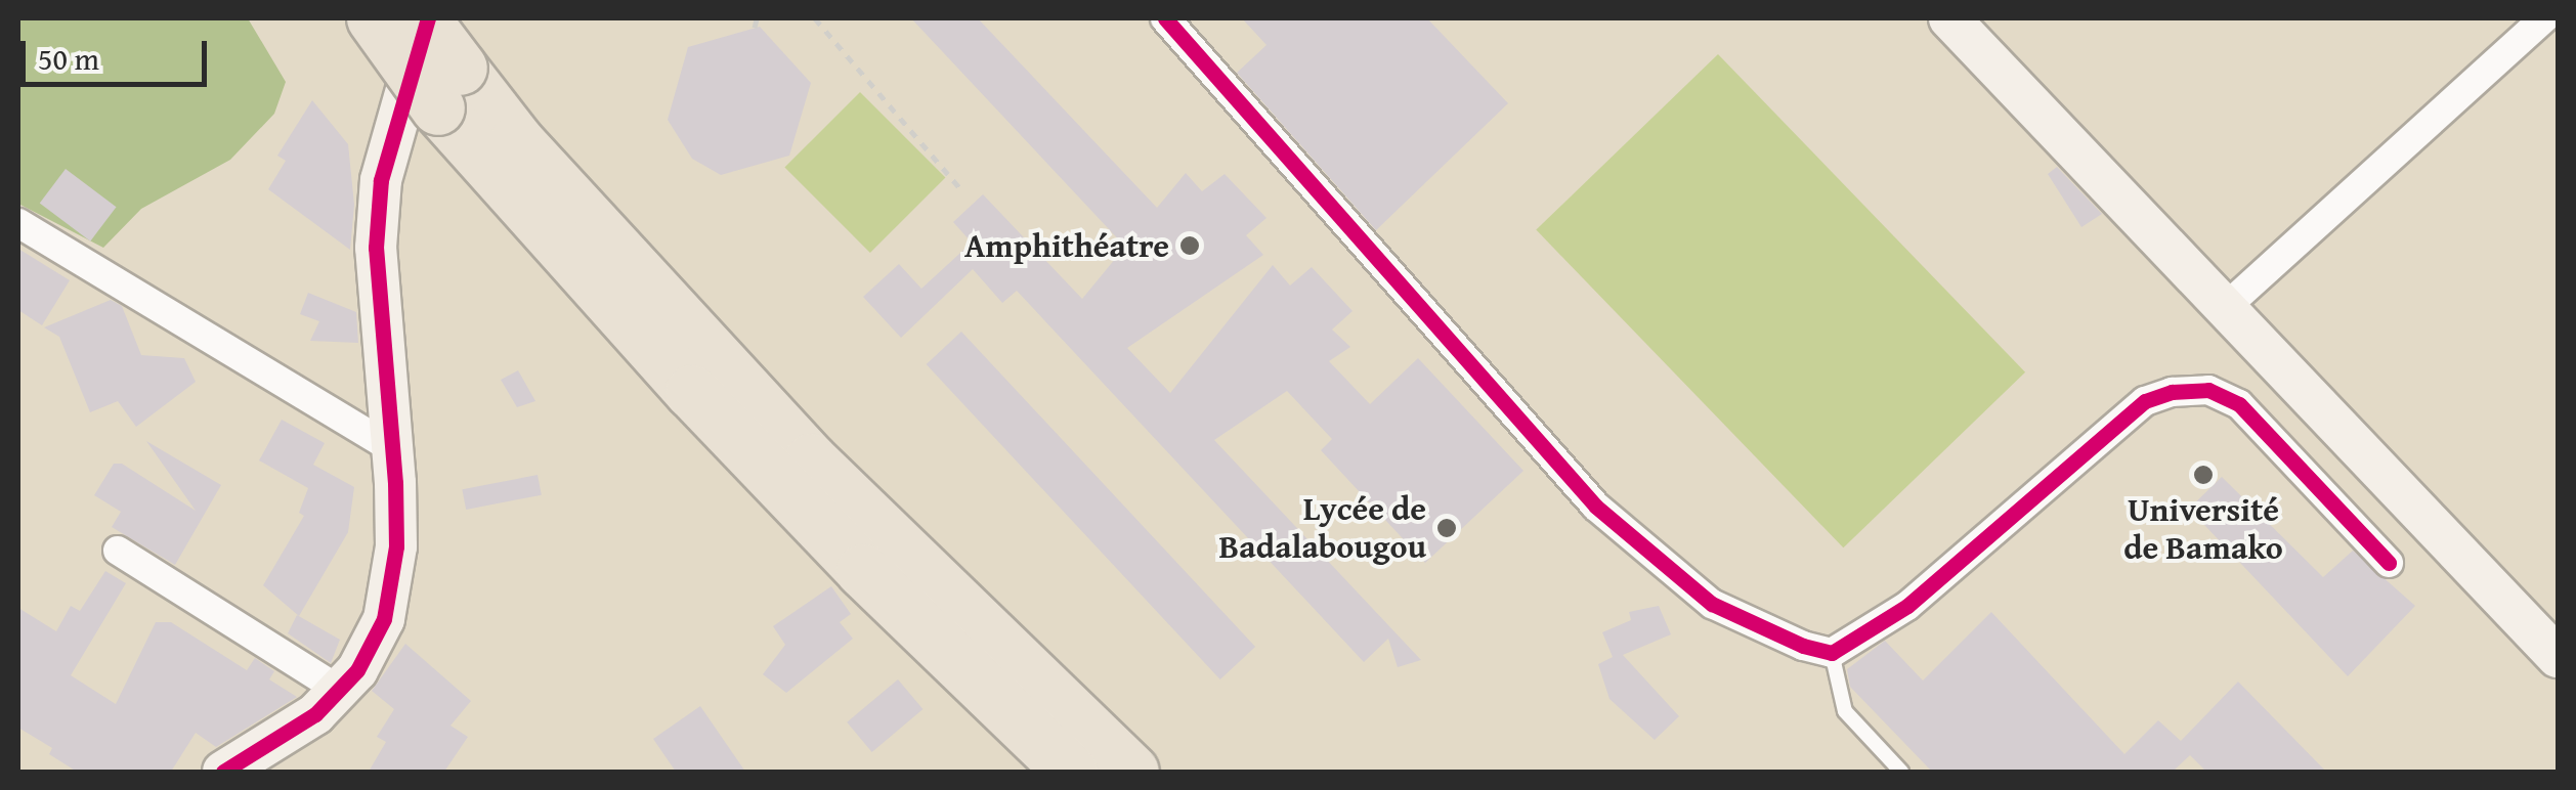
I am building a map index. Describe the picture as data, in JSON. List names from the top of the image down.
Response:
{
  "places": ["Amphithéatre", "Université de Bamako", "Lycée de Badalabougou"],
  "scale_bar": "50 m"
}
